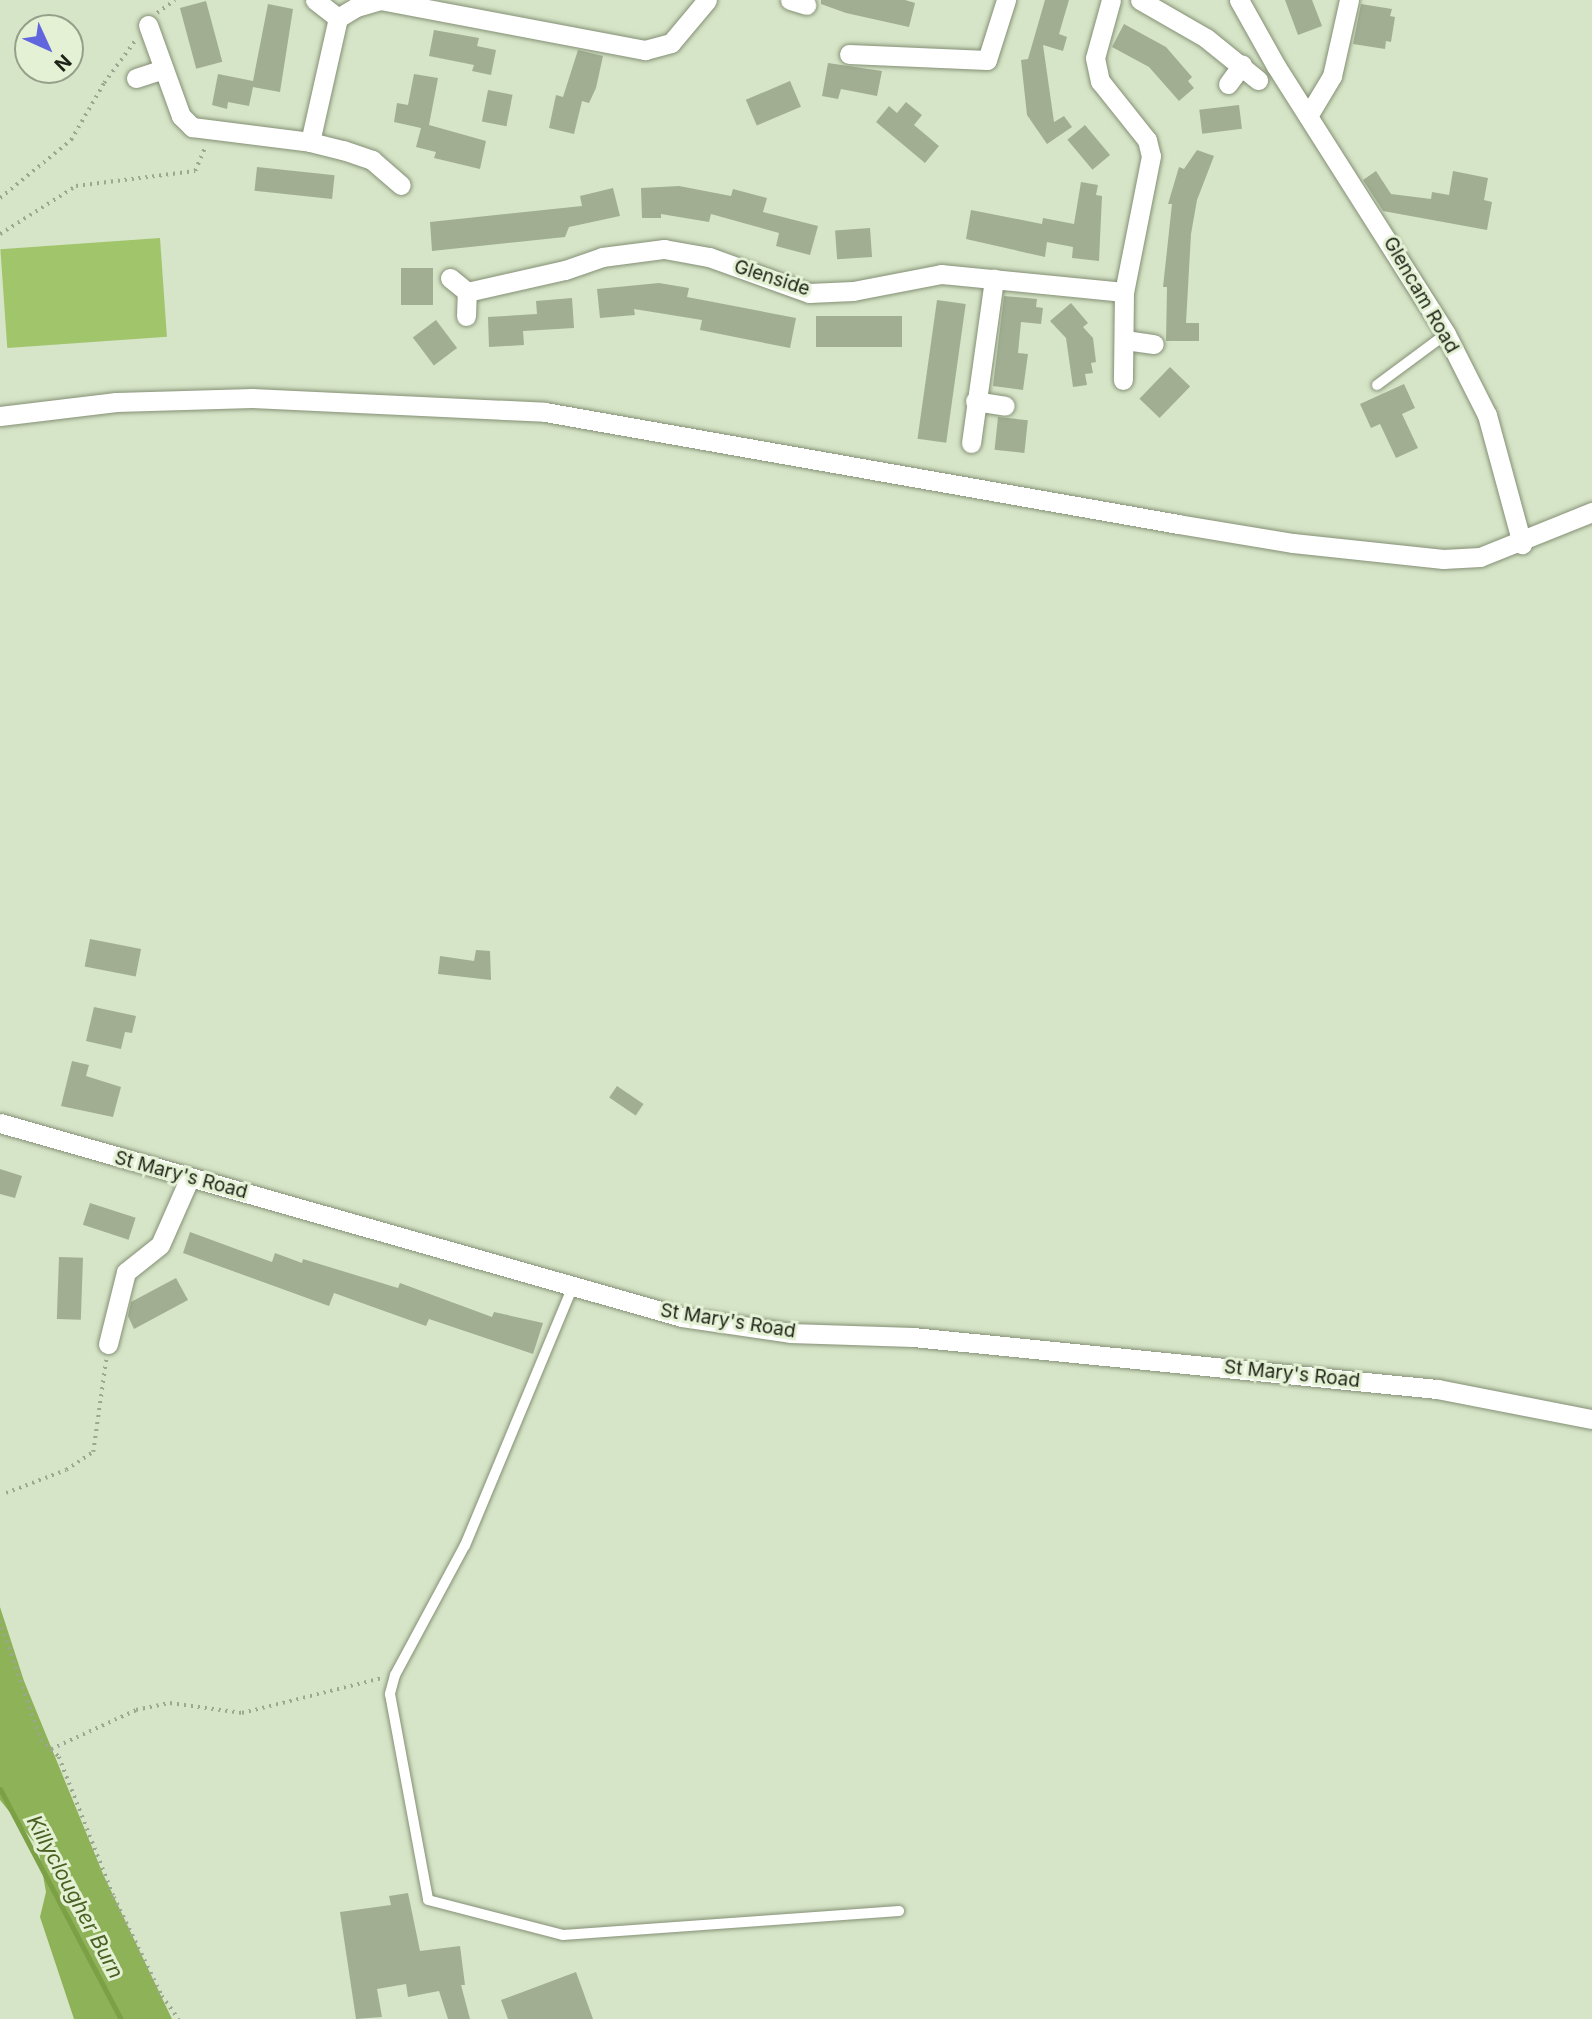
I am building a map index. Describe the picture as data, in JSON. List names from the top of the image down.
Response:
{
  "streets": {
    "street": ["Glenside", "Glencam Road", "St Mary's Road"]
  },
  "water": ["Killyclougher Burn"],
  "north": "bottom right"
}
